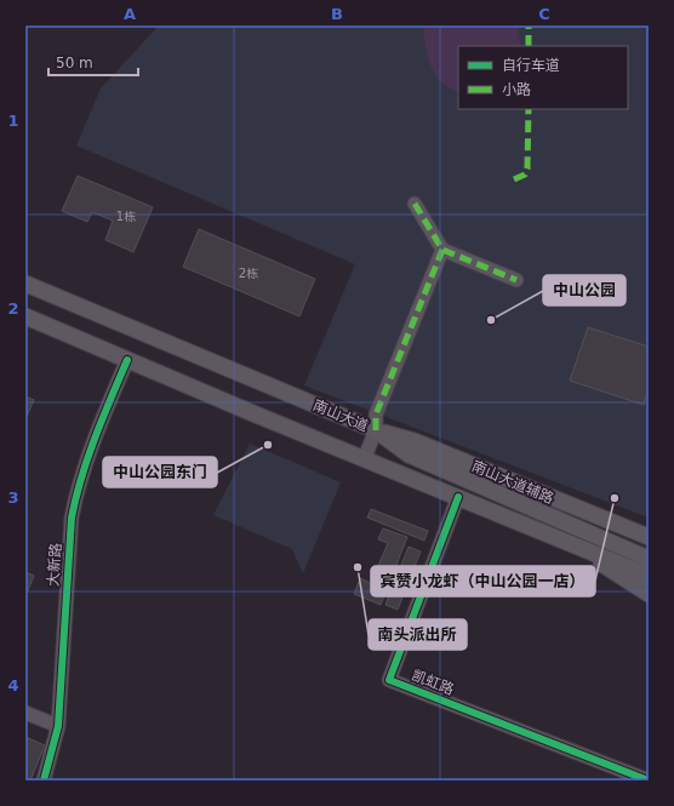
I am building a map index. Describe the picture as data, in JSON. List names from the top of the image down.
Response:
{
  "streets": {
    "main road": ["南山大道", "南山大道辅路"],
    "street": ["大新路", "凯虹路"]
  },
  "crossings": [
    ["南山大道", "南山大道辅路"],
    ["南山大道", "大新路"],
    ["南山大道", "凯虹路"]
  ],
  "places": [
    "中山公园",
    "中山公园东门",
    "宾赞小龙虾（中山公园一店）",
    "南头派出所"
  ],
  "house_numbers": ["1栋", "2栋"],
  "legend": ["自行车道", "小路"],
  "scale_bar": "50 m",
  "grid": {
    "columns": ["A", "B", "C"],
    "rows": [
      "1",
      "2",
      "3",
      "4"
    ]
  }
}
